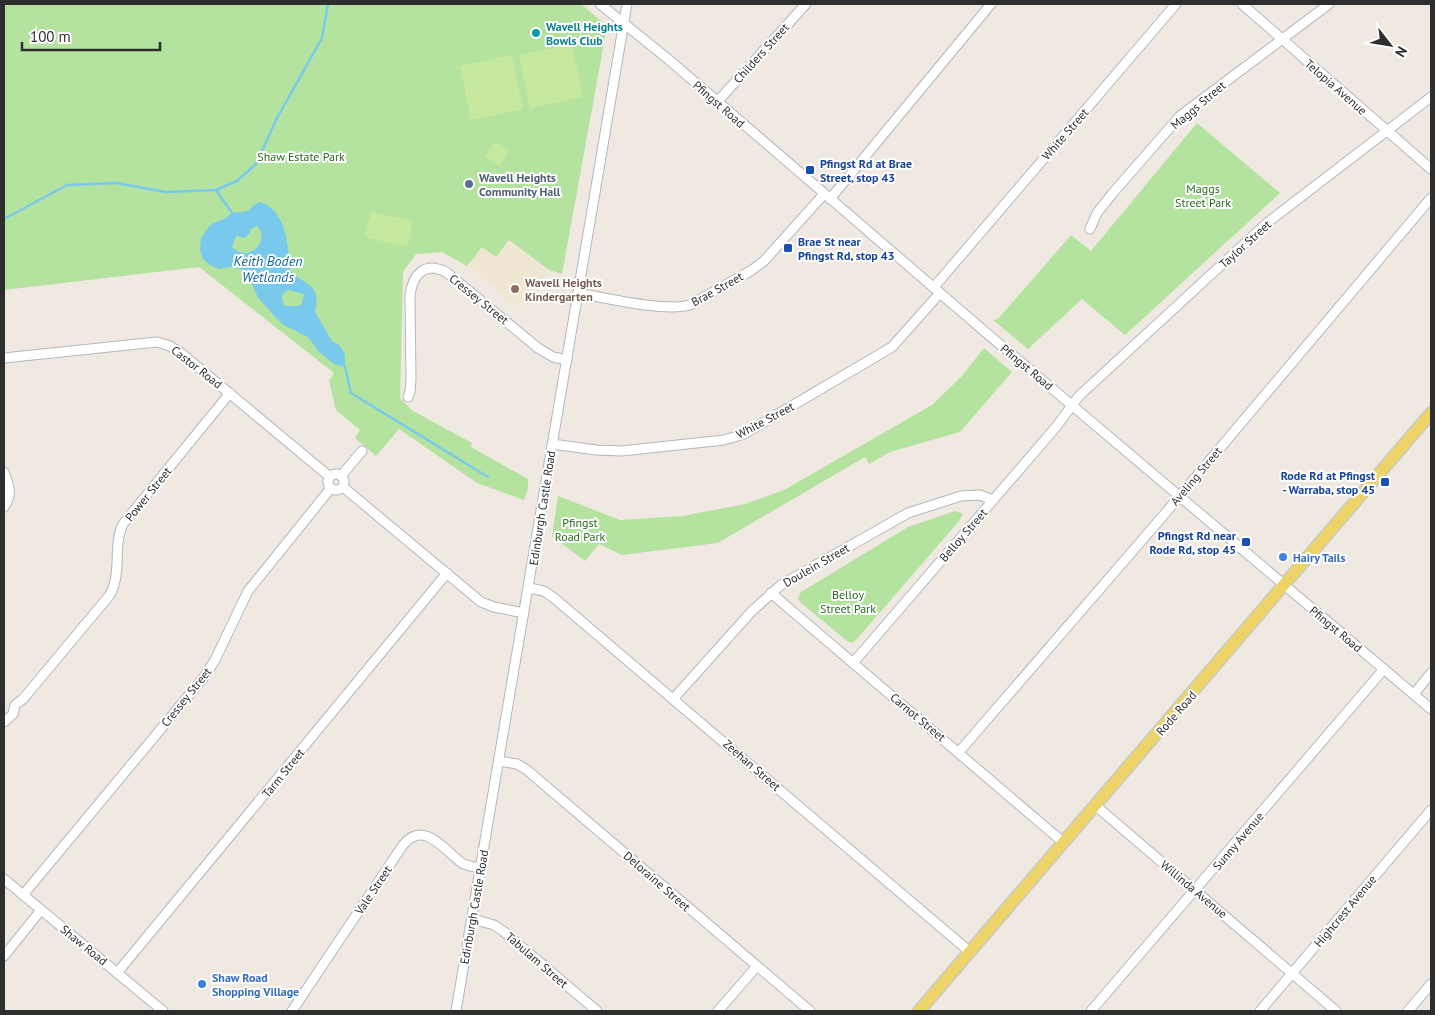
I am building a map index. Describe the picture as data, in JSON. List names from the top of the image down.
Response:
{
  "streets": {
    "main road": ["Rode Road"],
    "street": [
      "Childers Street",
      "Telopia Avenue",
      "Pfingst Road",
      "Maggs Street",
      "White Street",
      "Taylor Street",
      "Brae Street",
      "Cressey Street",
      "Castor Road",
      "Aveling Street",
      "Power Street",
      "Edinburgh Castle Road",
      "Belloy Street",
      "Doulein Street",
      "Carnot Street",
      "Zeehan Street",
      "Tarm Street",
      "Sunny Avenue",
      "Deloraine Street",
      "Willinda Avenue",
      "Vale Street",
      "Highcrest Avenue",
      "Shaw Road",
      "Tabulam Street"
    ]
  },
  "crossings": [
    ["Childers Street", "Pfingst Road"],
    ["Telopia Avenue", "Maggs Street"],
    ["Telopia Avenue", "Taylor Street"],
    ["Pfingst Road", "White Street"],
    ["Pfingst Road", "Taylor Street"],
    ["Pfingst Road", "Brae Street"],
    ["Pfingst Road", "Aveling Street"],
    ["Pfingst Road", "Edinburgh Castle Road"],
    ["Pfingst Road", "Belloy Street"],
    ["Pfingst Road", "Rode Road"],
    ["Pfingst Road", "Sunny Avenue"],
    ["White Street", "Edinburgh Castle Road"],
    ["Taylor Street", "Belloy Street"],
    ["Brae Street", "Edinburgh Castle Road"],
    ["Cressey Street", "Castor Road"],
    ["Cressey Street", "Edinburgh Castle Road"],
    ["Cressey Street", "Shaw Road"],
    ["Castor Road", "Power Street"],
    ["Aveling Street", "Carnot Street"],
    ["Edinburgh Castle Road", "Zeehan Street"],
    ["Edinburgh Castle Road", "Deloraine Street"],
    ["Edinburgh Castle Road", "Vale Street"],
    ["Edinburgh Castle Road", "Tabulam Street"],
    ["Belloy Street", "Doulein Street"],
    ["Belloy Street", "Carnot Street"],
    ["Doulein Street", "Carnot Street"],
    ["Doulein Street", "Zeehan Street"],
    ["Rode Road", "Carnot Street"],
    ["Rode Road", "Zeehan Street"],
    ["Rode Road", "Willinda Avenue"],
    ["Tarm Street", "Shaw Road"],
    ["Sunny Avenue", "Willinda Avenue"],
    ["Willinda Avenue", "Highcrest Avenue"]
  ],
  "water": ["Keith Boden Wetlands"],
  "parks": [
    "Shaw Estate Park",
    "Maggs Street Park",
    "Pfingst Road Park",
    "Belloy Street Park"
  ],
  "places": {
    "other": [
      "Wavell Heights Bowls Club",
      "Wavell Heights Community Hall",
      "Wavell Heights Kindergarten",
      "Hairy Tails",
      "Shaw Road Shopping Village"
    ],
    "transit": [
      "Pfingst Rd at Brae Street, stop 43",
      "Brae St near Pfingst Rd, stop 43",
      "Rode Rd at Pfingst - Warraba, stop 45",
      "Pfingst Rd near Rode Rd, stop 45"
    ]
  },
  "scale_bar": "100 m",
  "north": "bottom right"
}
